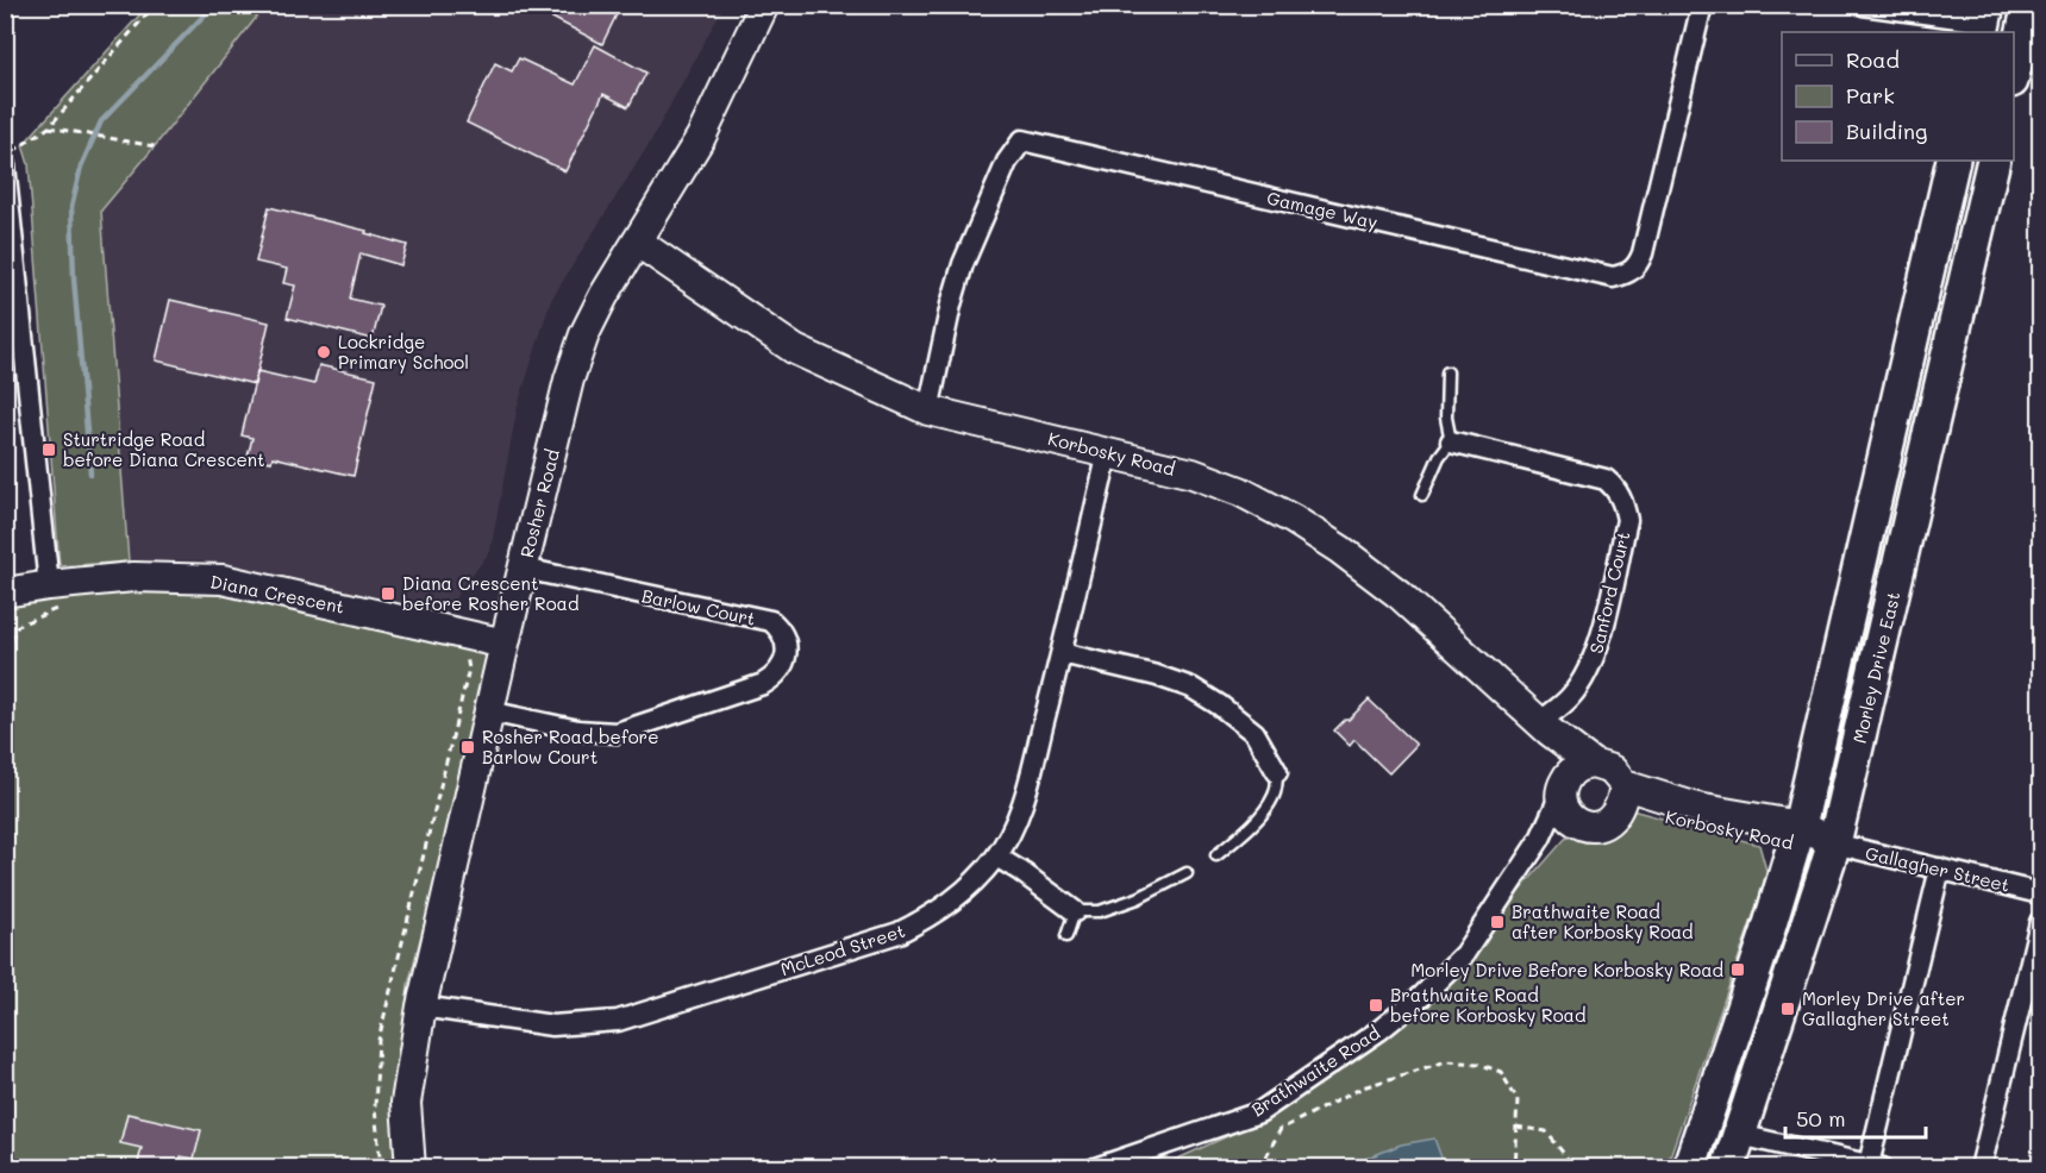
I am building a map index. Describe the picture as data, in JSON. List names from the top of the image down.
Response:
{
  "streets": {
    "main road": ["Morley Drive East"],
    "street": [
      "Gamage Way",
      "Korbosky Road",
      "Rosher Road",
      "Sanford Court",
      "Diana Crescent",
      "Barlow Court",
      "Gallagher Street",
      "McLeod Street",
      "Brathwaite Road"
    ]
  },
  "crossings": [
    ["Gamage Way", "Korbosky Road"],
    ["Korbosky Road", "Rosher Road"],
    ["Korbosky Road", "Sanford Court"],
    ["Korbosky Road", "Morley Drive East"],
    ["Korbosky Road", "Gallagher Street"],
    ["Korbosky Road", "McLeod Street"],
    ["Korbosky Road", "Brathwaite Road"],
    ["Rosher Road", "Diana Crescent"],
    ["Rosher Road", "Barlow Court"],
    ["Rosher Road", "McLeod Street"],
    ["Morley Drive East", "Gallagher Street"]
  ],
  "places": {
    "other": ["Lockridge Primary School"],
    "transit": [
      "Sturtridge Road before Diana Crescent",
      "Diana Crescent before Rosher Road",
      "Rosher Road before Barlow Court",
      "Brathwaite Road after Korbosky Road",
      "Morley Drive Before Korbosky Road",
      "Brathwaite Road before Korbosky Road",
      "Morley Drive after Gallagher Street"
    ]
  },
  "legend": ["Road", "Park", "Building"],
  "scale_bar": "50 m"
}
